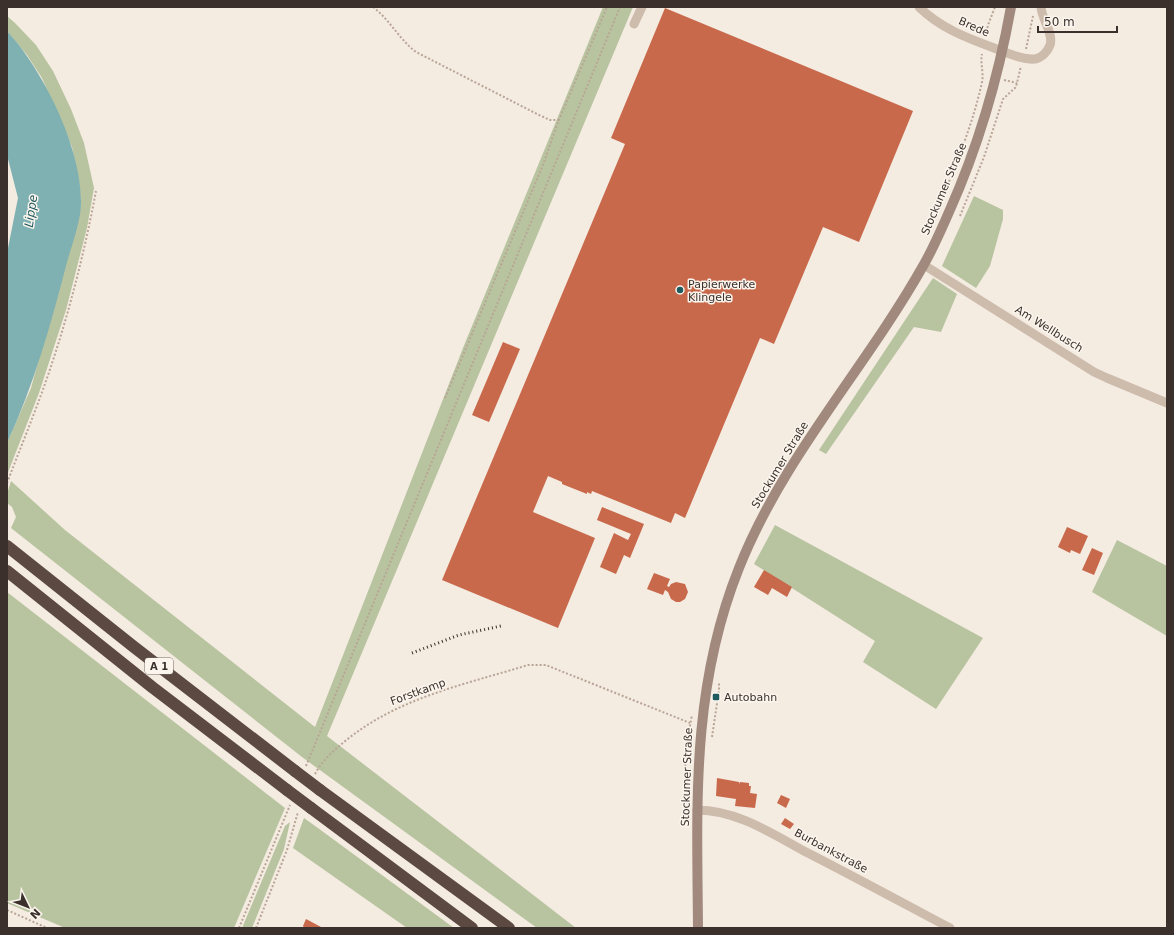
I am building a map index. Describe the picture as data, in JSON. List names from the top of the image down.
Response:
{
  "streets": {
    "highway": ["A 1"],
    "main road": ["Stockumer Straße"],
    "street": ["Brede", "Am Wellbusch", "Burbankstraße"],
    "path": ["Forstkamp"]
  },
  "crossings": [
    ["Brede", "Stockumer Straße"],
    ["Stockumer Straße", "Am Wellbusch"],
    ["Stockumer Straße", "Forstkamp"],
    ["Stockumer Straße", "Burbankstraße"]
  ],
  "water": ["Lippe"],
  "places": {
    "other": ["Papierwerke Klingele"],
    "transit": ["Autobahn"]
  },
  "scale_bar": "50 m",
  "north": "bottom right"
}
